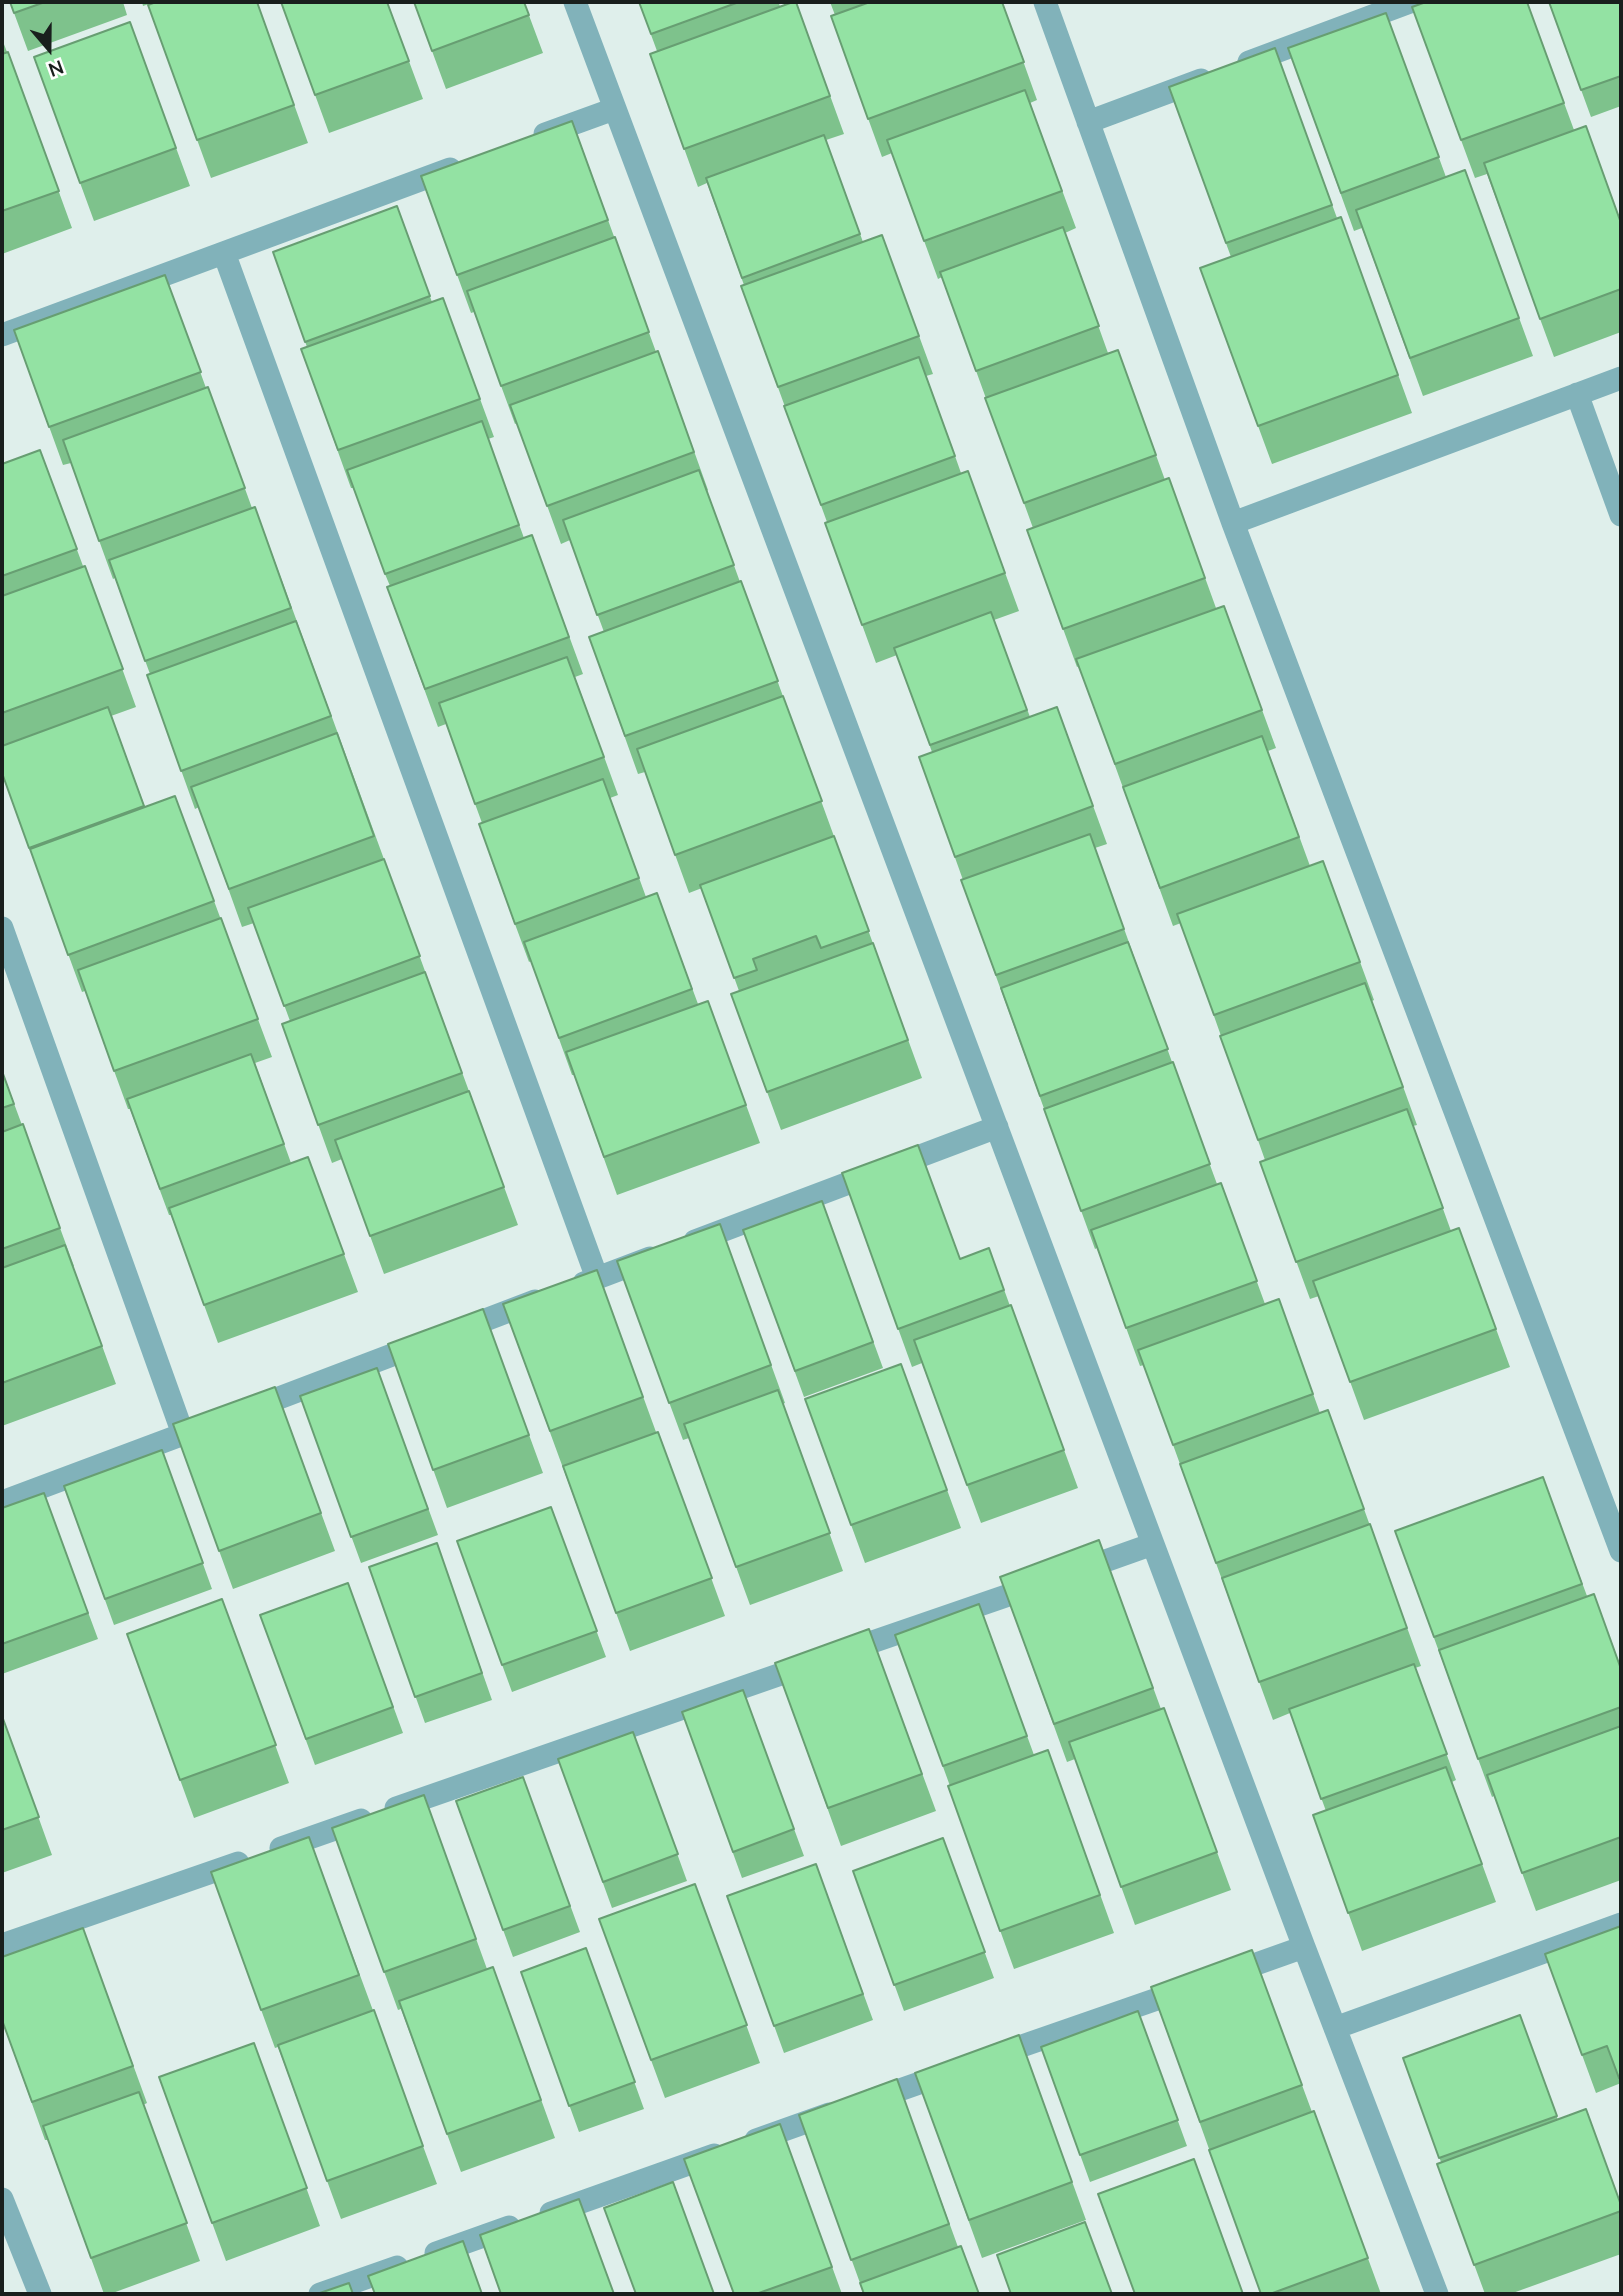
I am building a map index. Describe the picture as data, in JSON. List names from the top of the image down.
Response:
{
  "north": "bottom"
}
